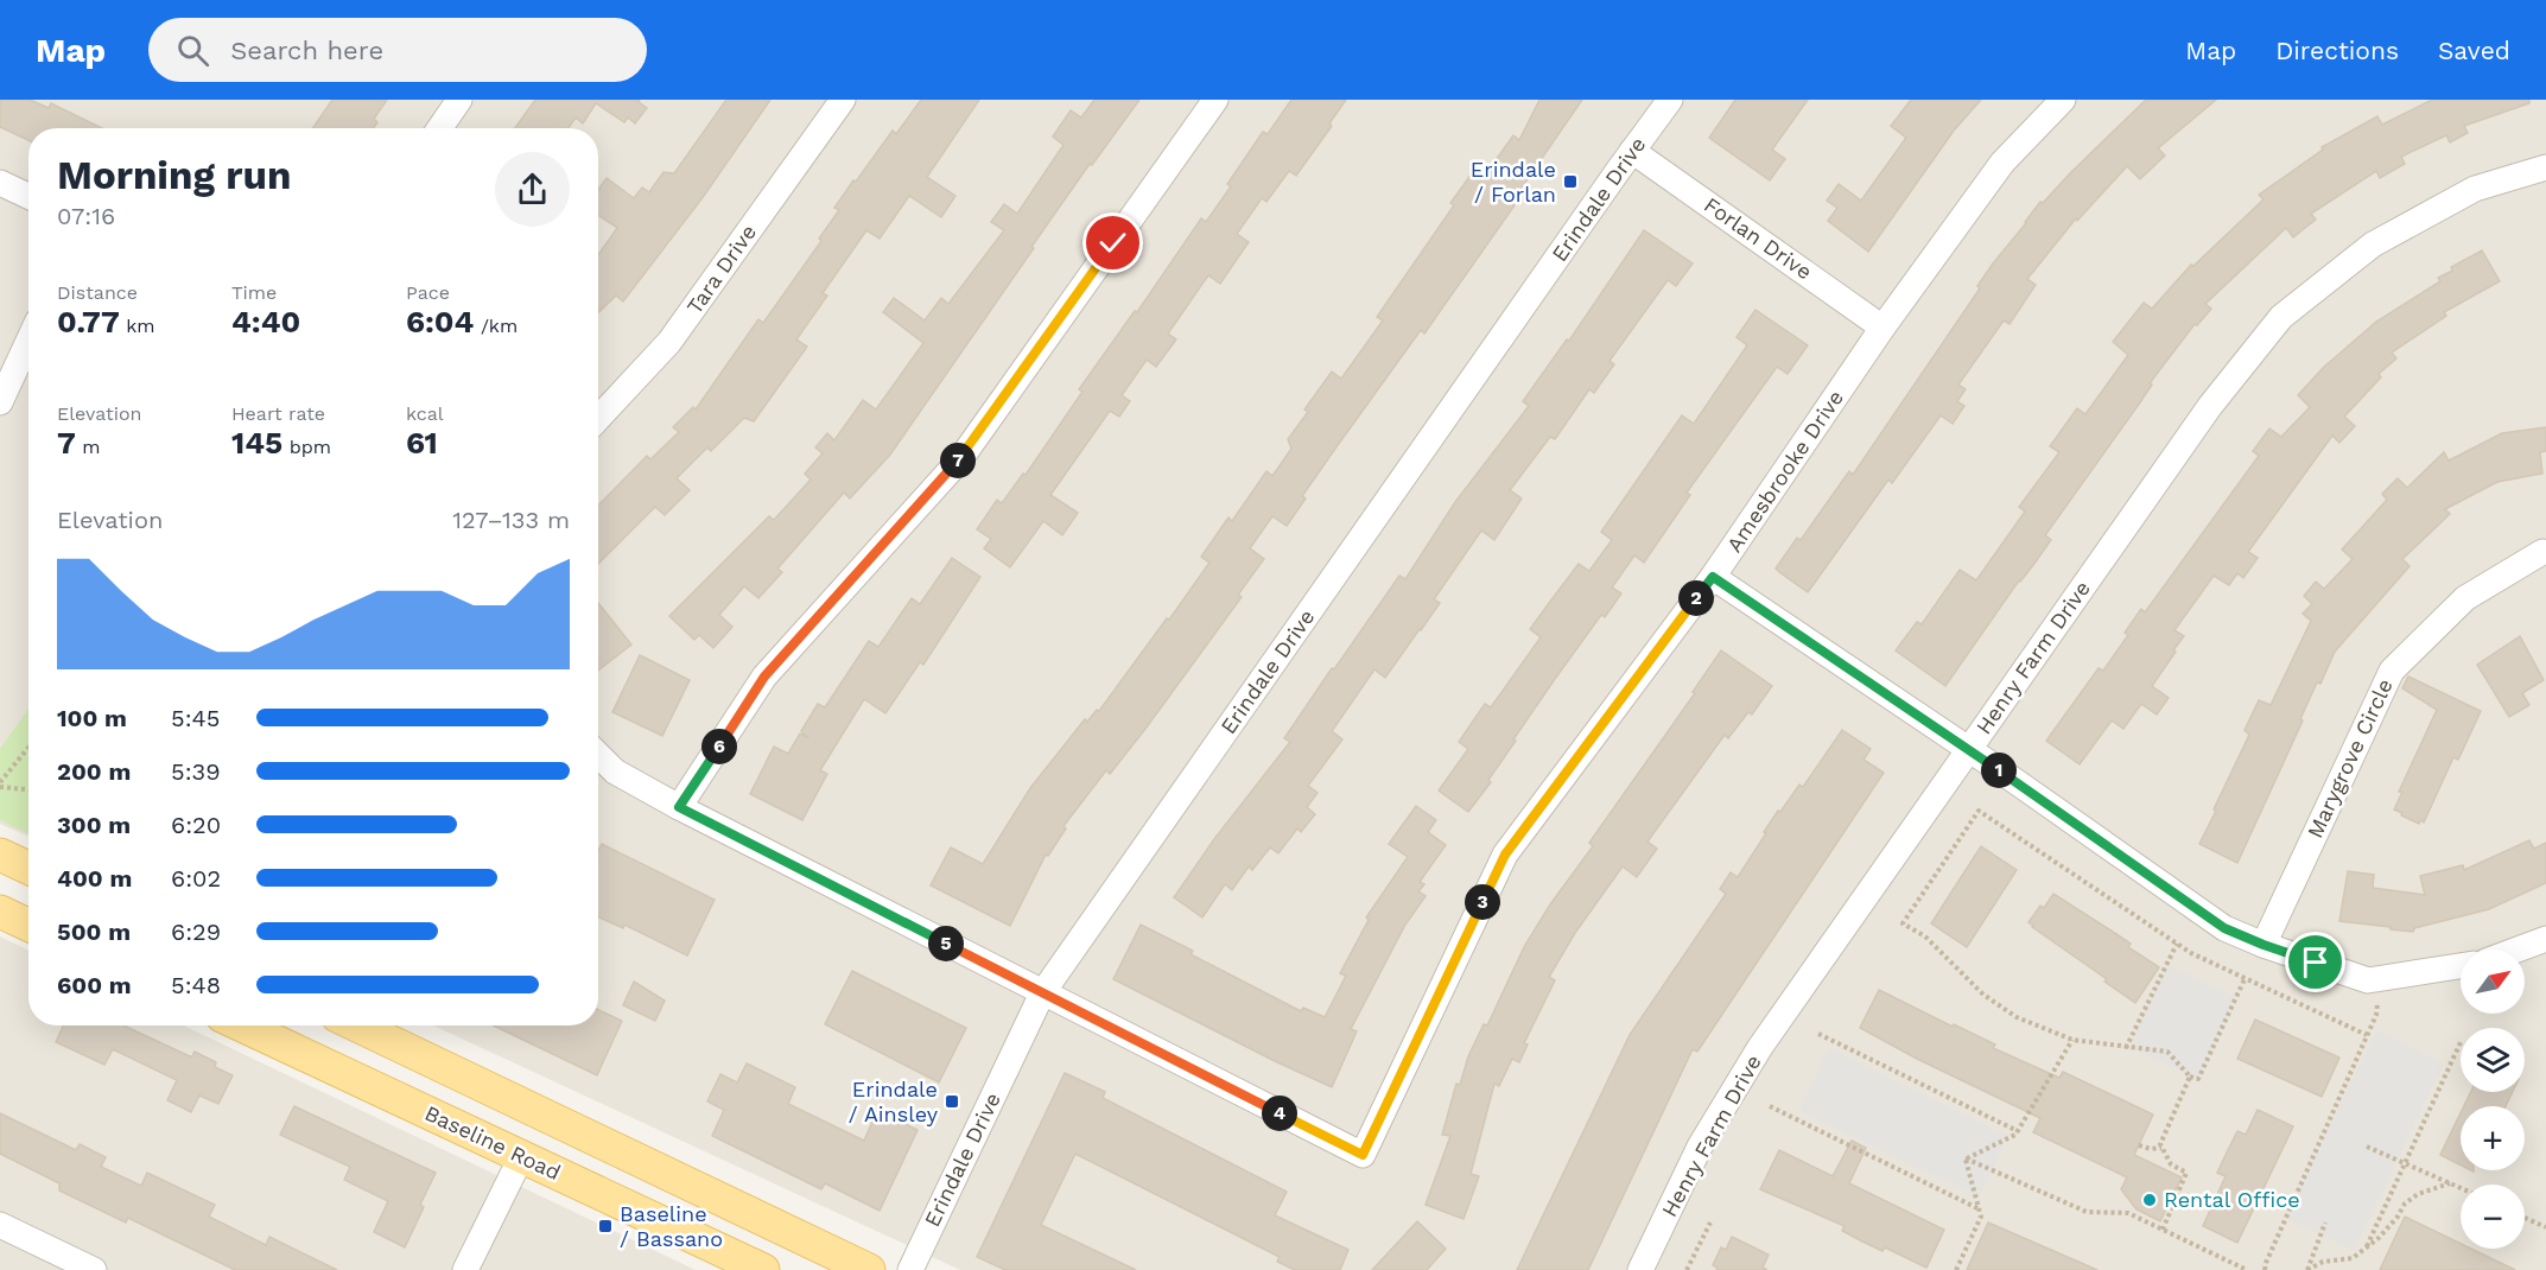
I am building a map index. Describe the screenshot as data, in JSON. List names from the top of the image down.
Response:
{
  "streets": {
    "main road": ["Baseline Road"],
    "street": [
      "Erindale Drive",
      "Forlan Drive",
      "Tara Drive",
      "Amesbrooke Drive",
      "Henry Farm Drive",
      "Marygrove Circle"
    ]
  },
  "crossings": [
    ["Erindale Drive", "Forlan Drive"],
    ["Erindale Drive", "Amesbrooke Drive"],
    ["Forlan Drive", "Amesbrooke Drive"]
  ],
  "places": {
    "transit": ["Erindale / Forlan", "Erindale / Ainsley", "Baseline / Bassano"],
    "other": ["Rental Office"]
  },
  "north": "top right",
  "page": {
    "header": "Map",
    "search": "Search here",
    "nav": ["Map", "Directions", "Saved"],
    "heading": ["Morning run", "07:16"],
    "stats": [
      ["Distance", "0.77 km"],
      ["Time", "4:40"],
      ["Pace", "6:04 /km"],
      ["Elevation", "7 m"],
      ["Heart rate", "145 bpm"],
      ["kcal", "61"]
    ],
    "pins": [
      "7",
      "2",
      "6",
      "1",
      "3",
      "5",
      "4"
    ],
    "chart": ["Elevation", "127–133 m"],
    "list": [
      {
        "name": "100 m",
        "note": "5:45"
      },
      {
        "name": "200 m",
        "note": "5:39"
      },
      {
        "name": "300 m",
        "note": "6:20"
      },
      {
        "name": "400 m",
        "note": "6:02"
      },
      {
        "name": "500 m",
        "note": "6:29"
      },
      {
        "name": "600 m",
        "note": "5:48"
      }
    ],
    "map_buttons": ["+", "−"]
  }
}
